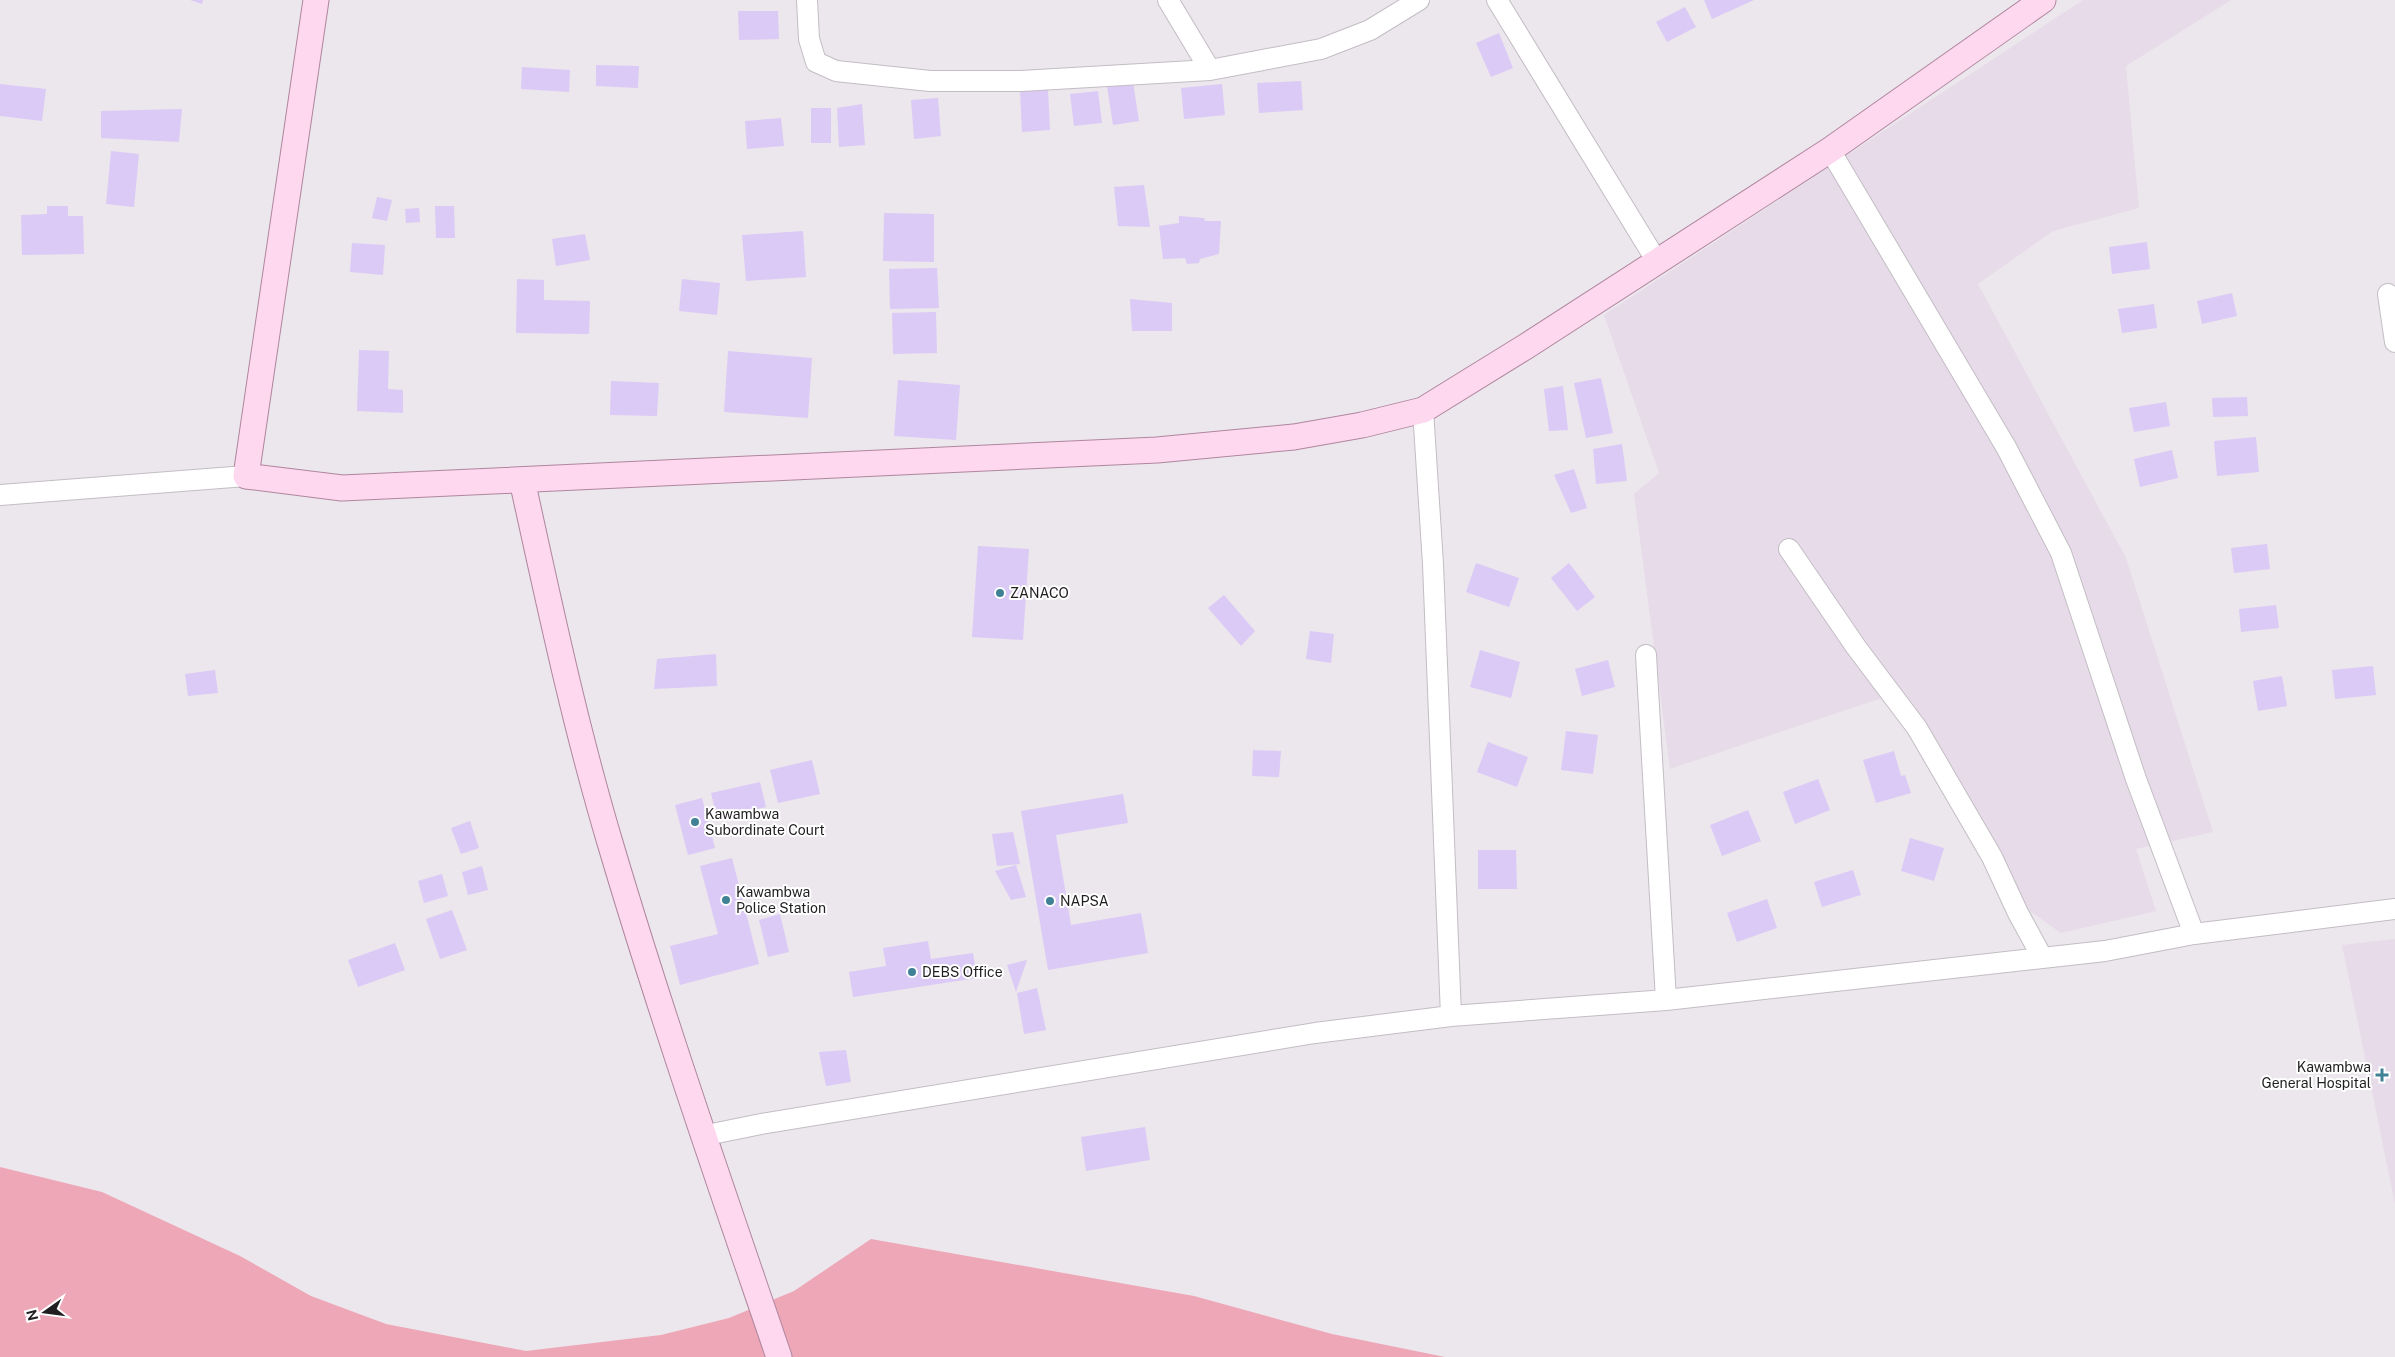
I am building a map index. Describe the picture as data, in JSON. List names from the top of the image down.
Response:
{
  "places": {
    "other": [
      "ZANACO",
      "Kawambwa Subordinate Court",
      "Kawambwa Police Station",
      "NAPSA",
      "DEBS Office"
    ],
    "health": ["Kawambwa General Hospital"]
  },
  "north": "left"
}
